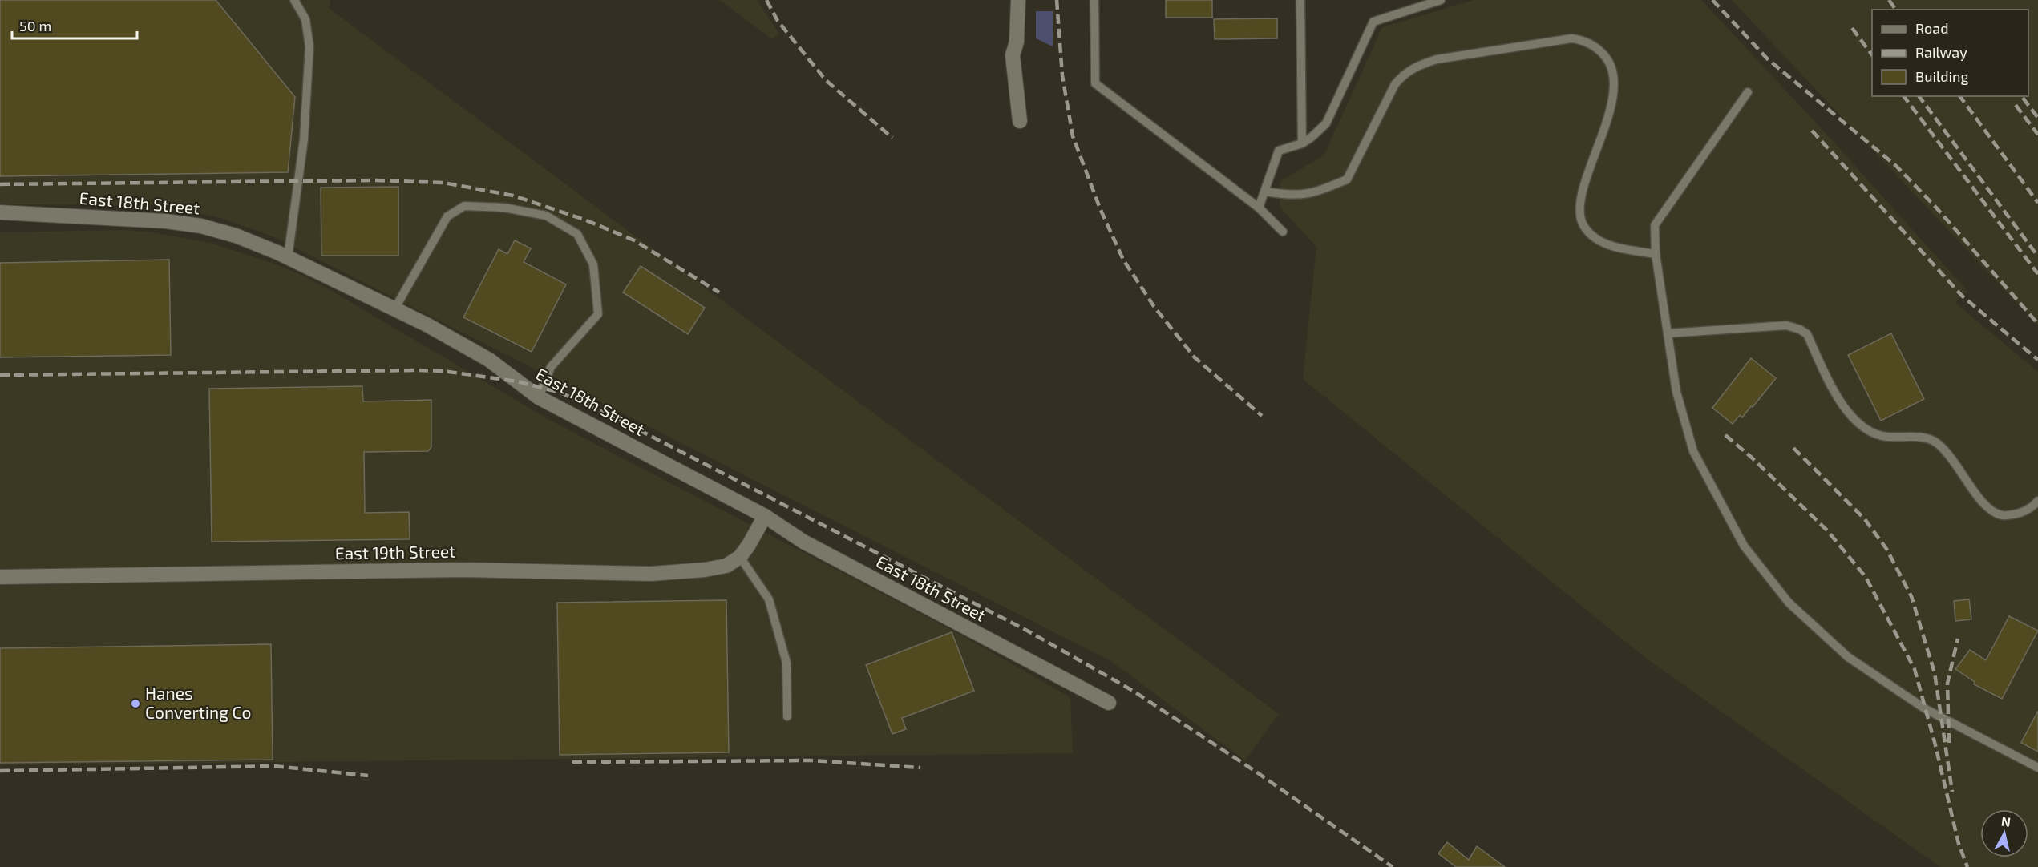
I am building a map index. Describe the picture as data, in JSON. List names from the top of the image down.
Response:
{
  "streets": {
    "street": ["East 18th Street", "East 19th Street"]
  },
  "places": ["Hanes Converting Co"],
  "legend": ["Road", "Railway", "Building"],
  "scale_bar": "50 m",
  "north": "top"
}
